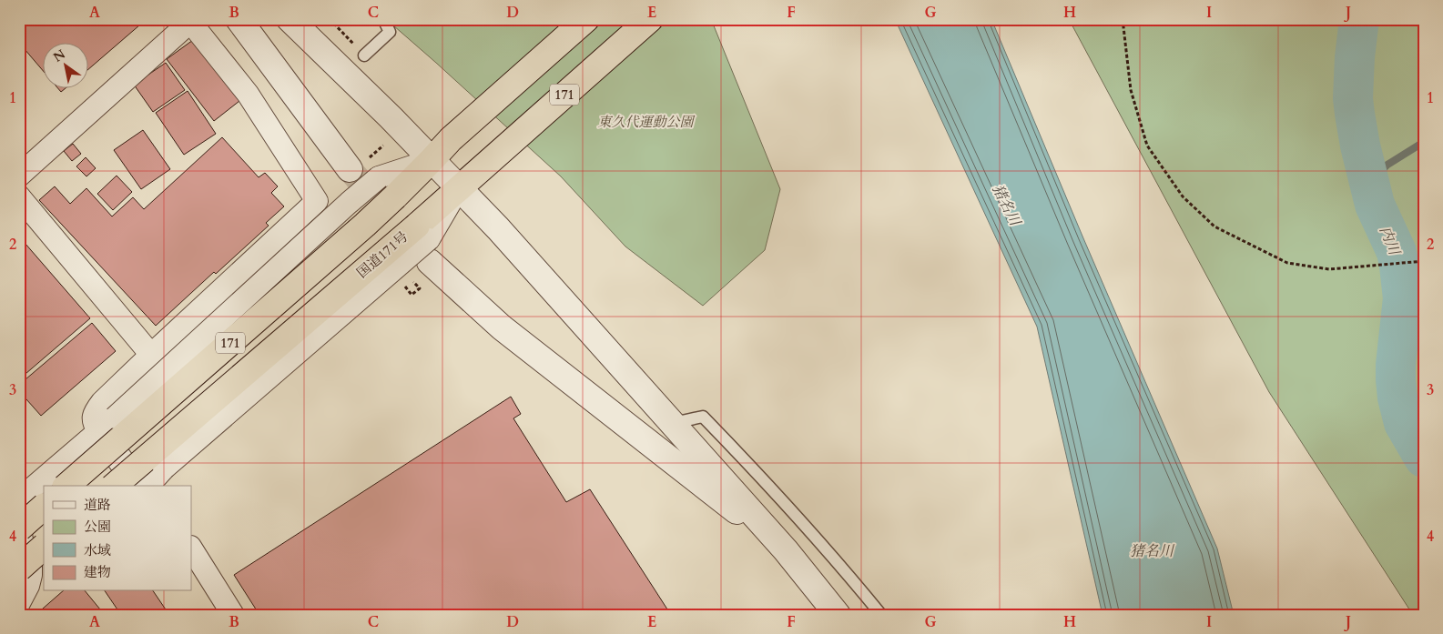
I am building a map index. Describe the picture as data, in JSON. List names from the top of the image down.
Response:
{
  "streets": {
    "highway": ["171", "国道171号"]
  },
  "water": ["猪名川", "内川"],
  "parks": ["東久代運動公園"],
  "legend": [
    "道路",
    "公園",
    "水域",
    "建物"
  ],
  "north": "top left",
  "grid": {
    "columns": [
      "A",
      "B",
      "C",
      "D",
      "E",
      "F",
      "G",
      "H",
      "I",
      "J"
    ],
    "rows": [
      "1",
      "2",
      "3",
      "4"
    ]
  }
}
